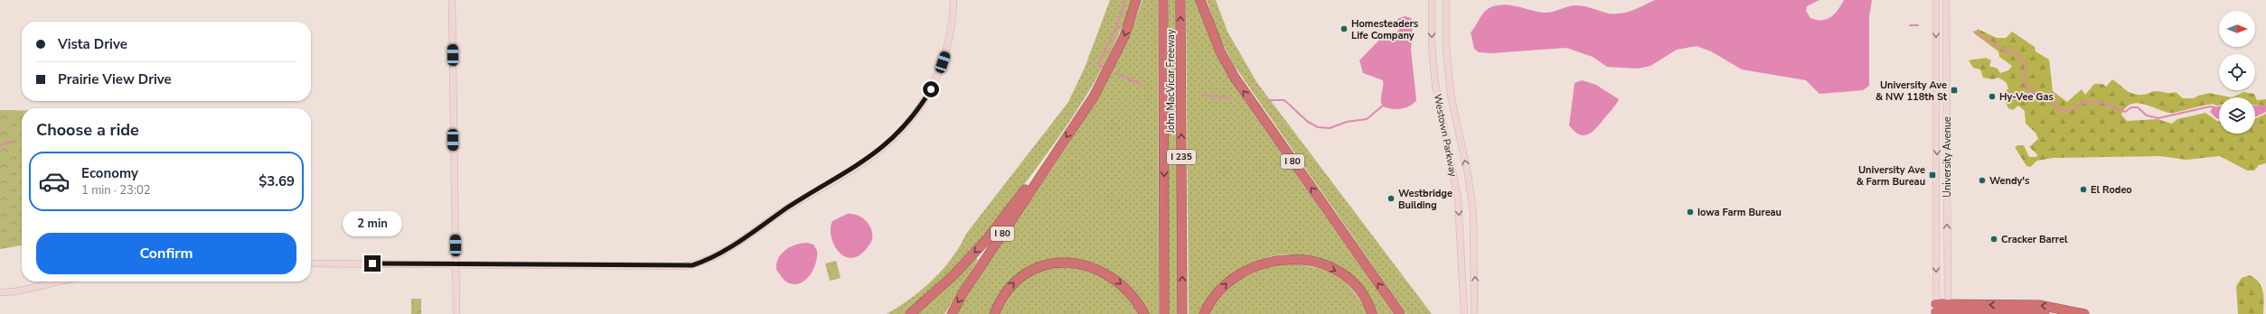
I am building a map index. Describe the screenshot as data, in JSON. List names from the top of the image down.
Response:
{
  "streets": {
    "highway": ["John MacVicar Freeway", "I 235", "I 80"],
    "street": ["Westown Parkway", "University Avenue"]
  },
  "places": {
    "other": [
      "Homesteaders Life Company",
      "Hy-Vee Gas",
      "Wendy's",
      "El Rodeo",
      "Westbridge Building",
      "Iowa Farm Bureau",
      "Cracker Barrel"
    ],
    "transit": ["University Ave & NW 118th St", "University Ave & Farm Bureau"]
  },
  "north": "right",
  "page": {
    "banner": ["Vista Drive", "Prairie View Drive"],
    "heading": "Choose a ride",
    "list": [
      {
        "name": "Economy",
        "note": "1 min · 23:02",
        "value": "$3.69"
      }
    ],
    "bubble": "2 min",
    "buttons": "Confirm"
  }
}
